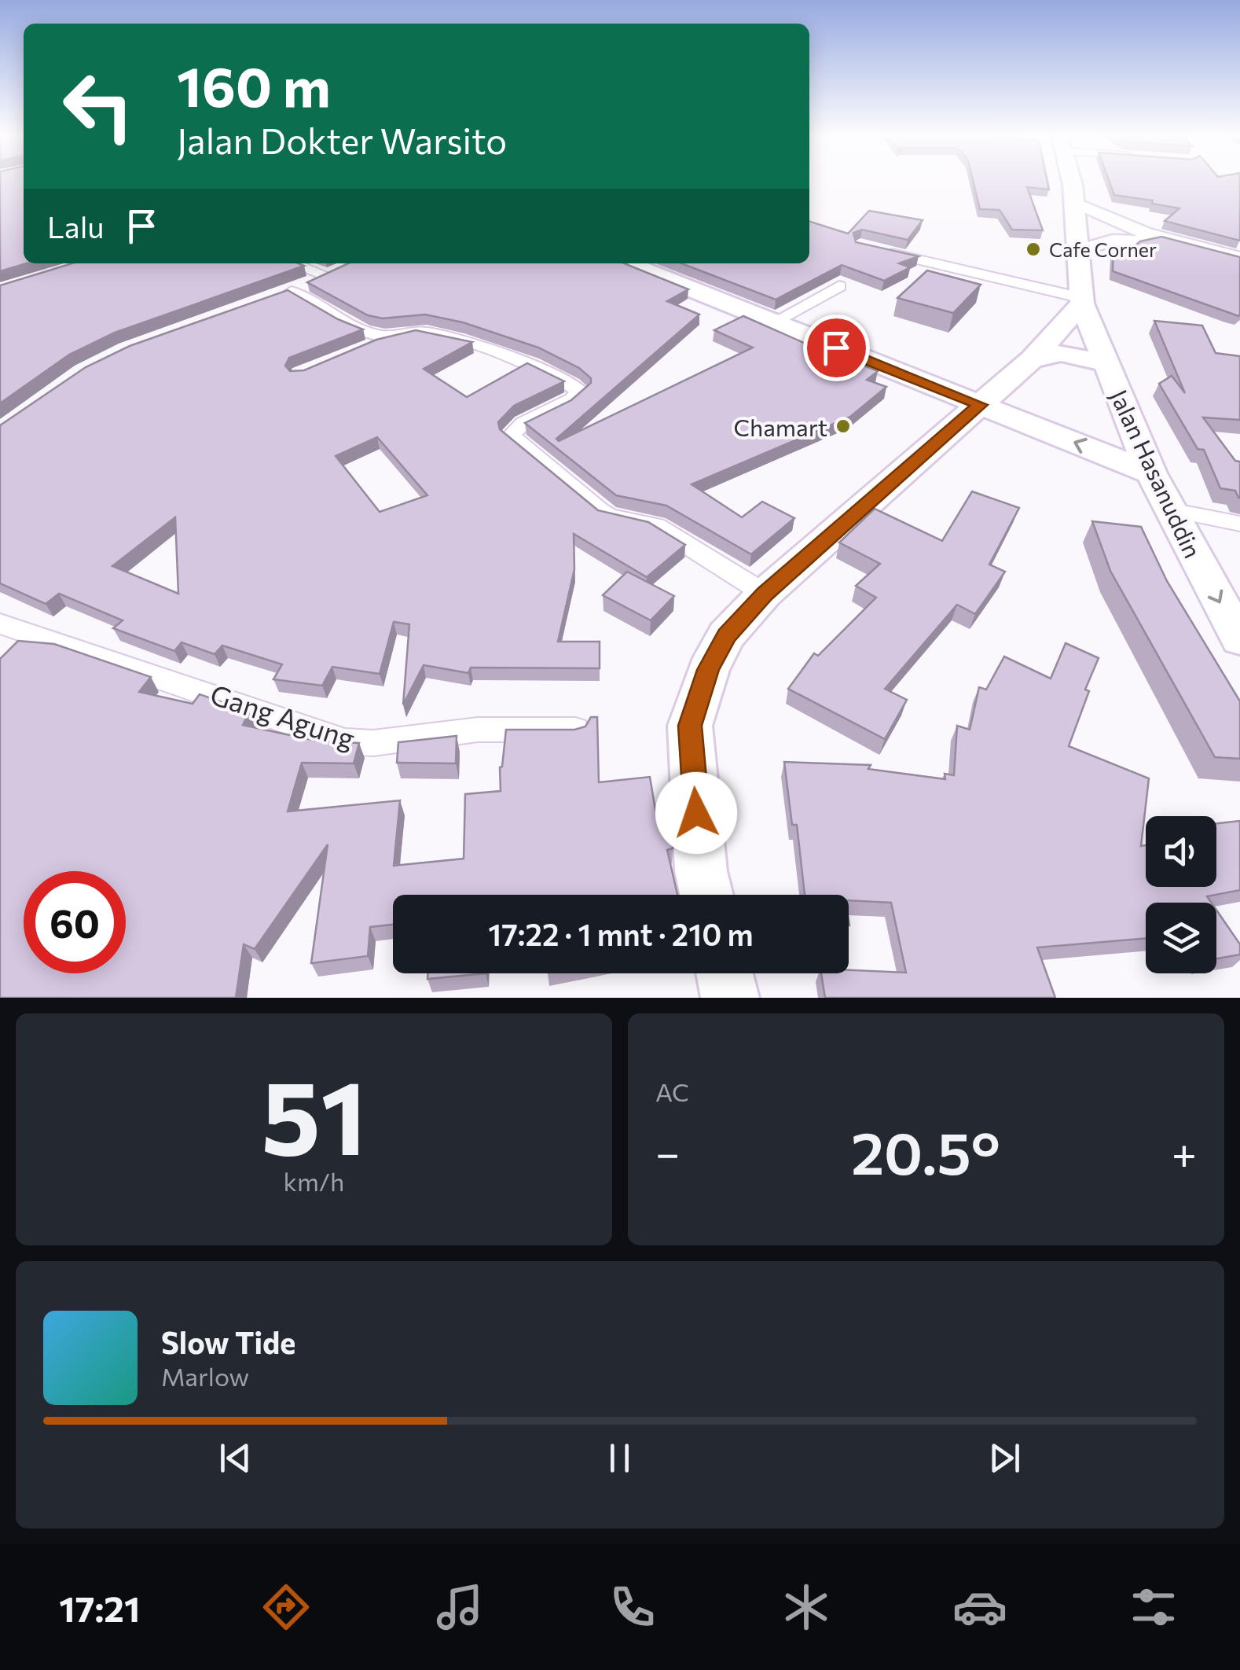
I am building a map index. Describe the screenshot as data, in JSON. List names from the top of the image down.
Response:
{
  "streets": {
    "main road": ["Jalan Hasanuddin"],
    "street": ["Gang Agung"]
  },
  "places": ["Cafe Corner", "Chamart"],
  "page": {
    "turn": ["160 m", "Jalan Dokter Warsito"],
    "then": "Lalu",
    "limit": "60",
    "trip": "17:22 · 1 mnt · 210 m",
    "tile": [
      ["51", "km/h"],
      "AC"
    ],
    "heat": ["−", "20.5°", "+"],
    "song": ["Slow Tide", "Marlow"],
    "tabs": "17:21"
  }
}
